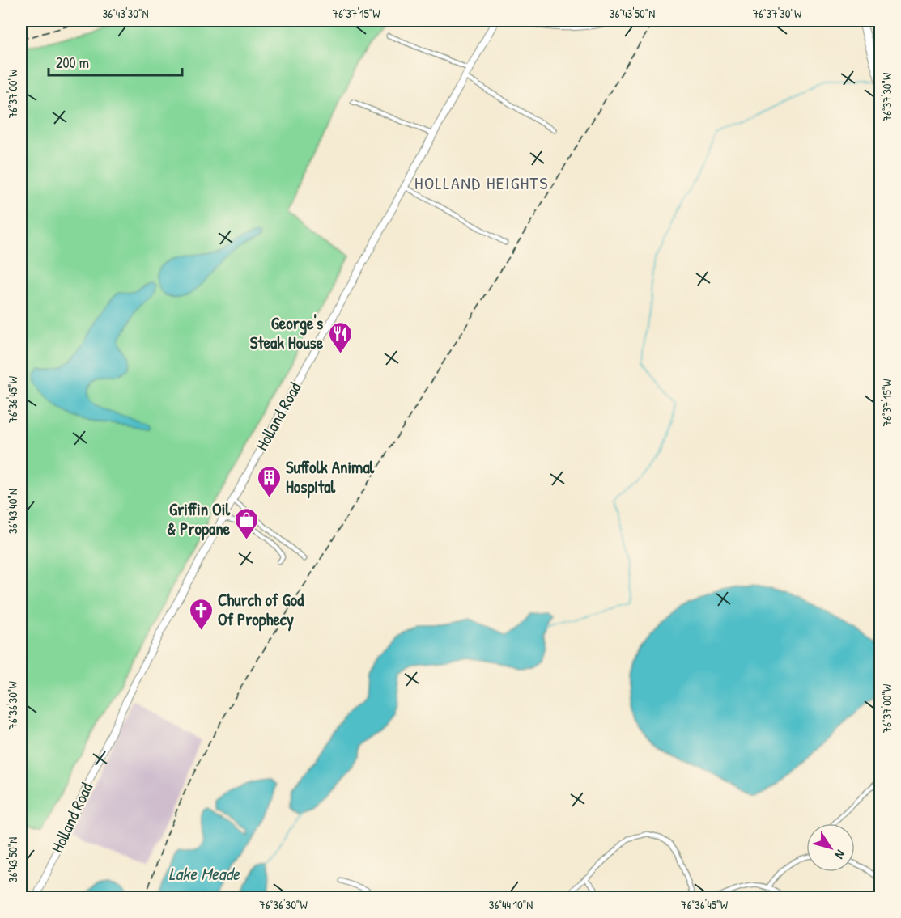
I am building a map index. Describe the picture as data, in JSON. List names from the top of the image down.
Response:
{
  "streets": {
    "main road": ["Holland Road"]
  },
  "districts": ["HOLLAND HEIGHTS"],
  "water": ["Lake Meade"],
  "places": {
    "restaurant": ["George's Steak House"],
    "building": ["Suffolk Animal Hospital"],
    "shop": ["Griffin Oil & Propane"],
    "church": ["Church of God Of Prophecy"]
  },
  "scale_bar": "200 m",
  "north": "bottom right",
  "coordinates": [
    "36°43'30\"N",
    "76°37'15\"W",
    "36°43'50\"N",
    "76°37'30\"W",
    "76°37'00\"W",
    "76°36'45\"W",
    "36°43'40\"N",
    "76°36'30\"W",
    "36°44'10\"N"
  ]
}
